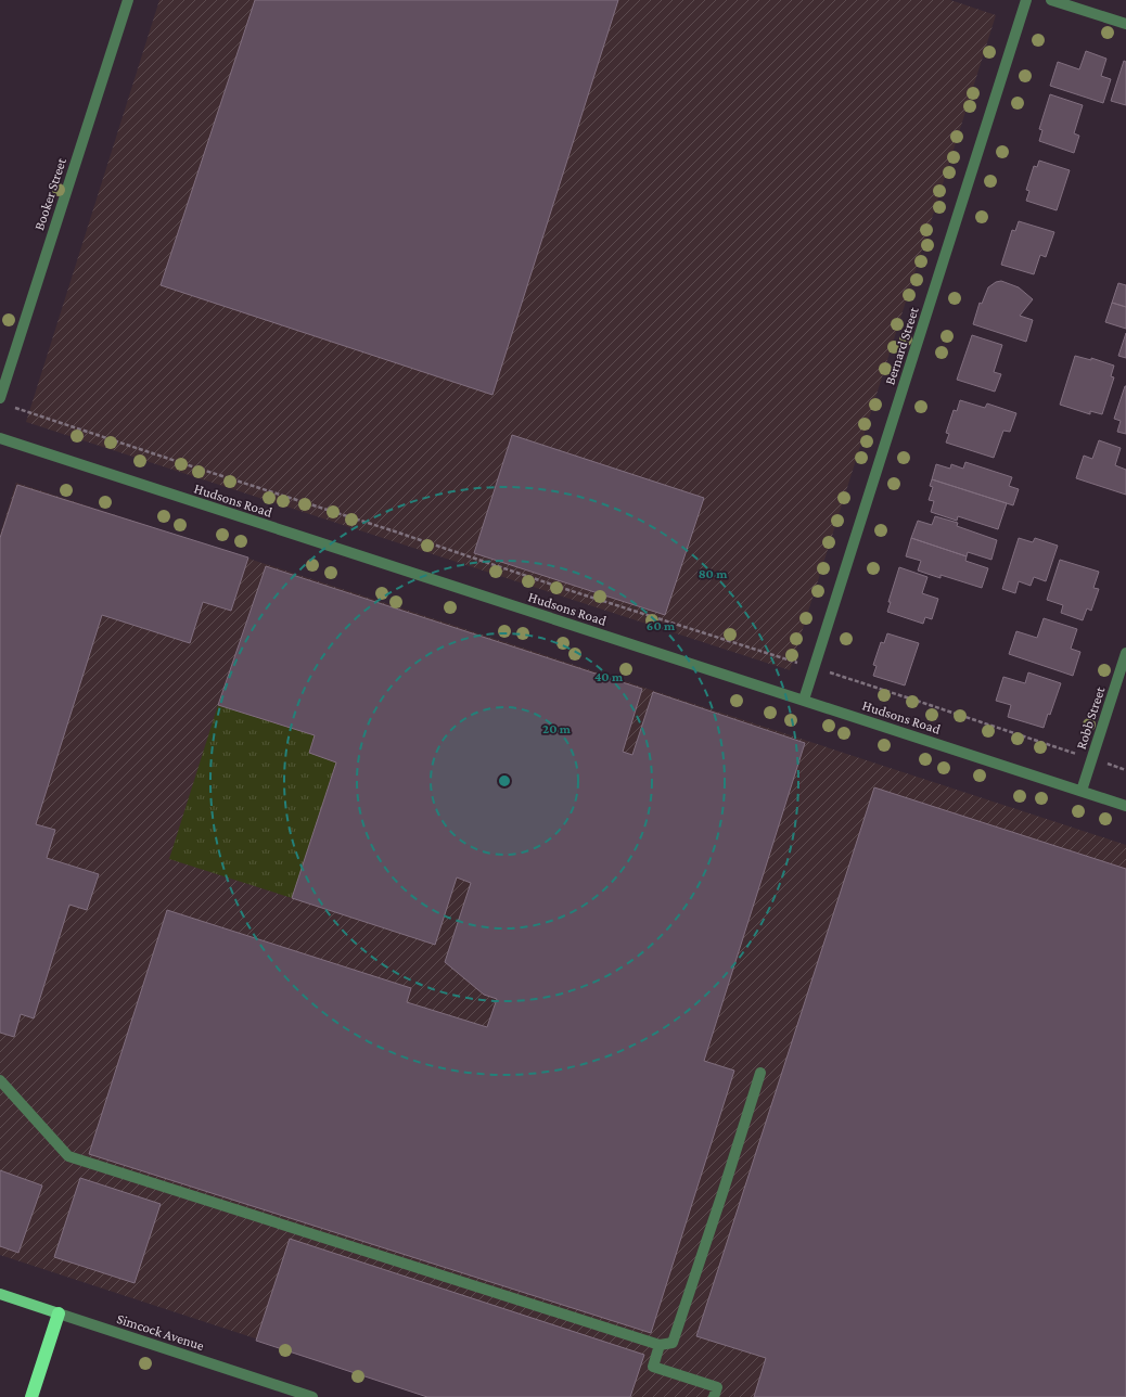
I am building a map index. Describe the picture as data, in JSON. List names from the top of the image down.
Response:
{
  "streets": {
    "main road": ["Simcock Avenue"],
    "street": [
      "Booker Street",
      "Bernard Street",
      "Hudsons Road",
      "Robb Street"
    ]
  },
  "crossings": [
    ["Bernard Street", "Hudsons Road"],
    ["Hudsons Road", "Robb Street"]
  ],
  "rings": [
    "80 m",
    "60 m",
    "40 m",
    "20 m"
  ]
}
